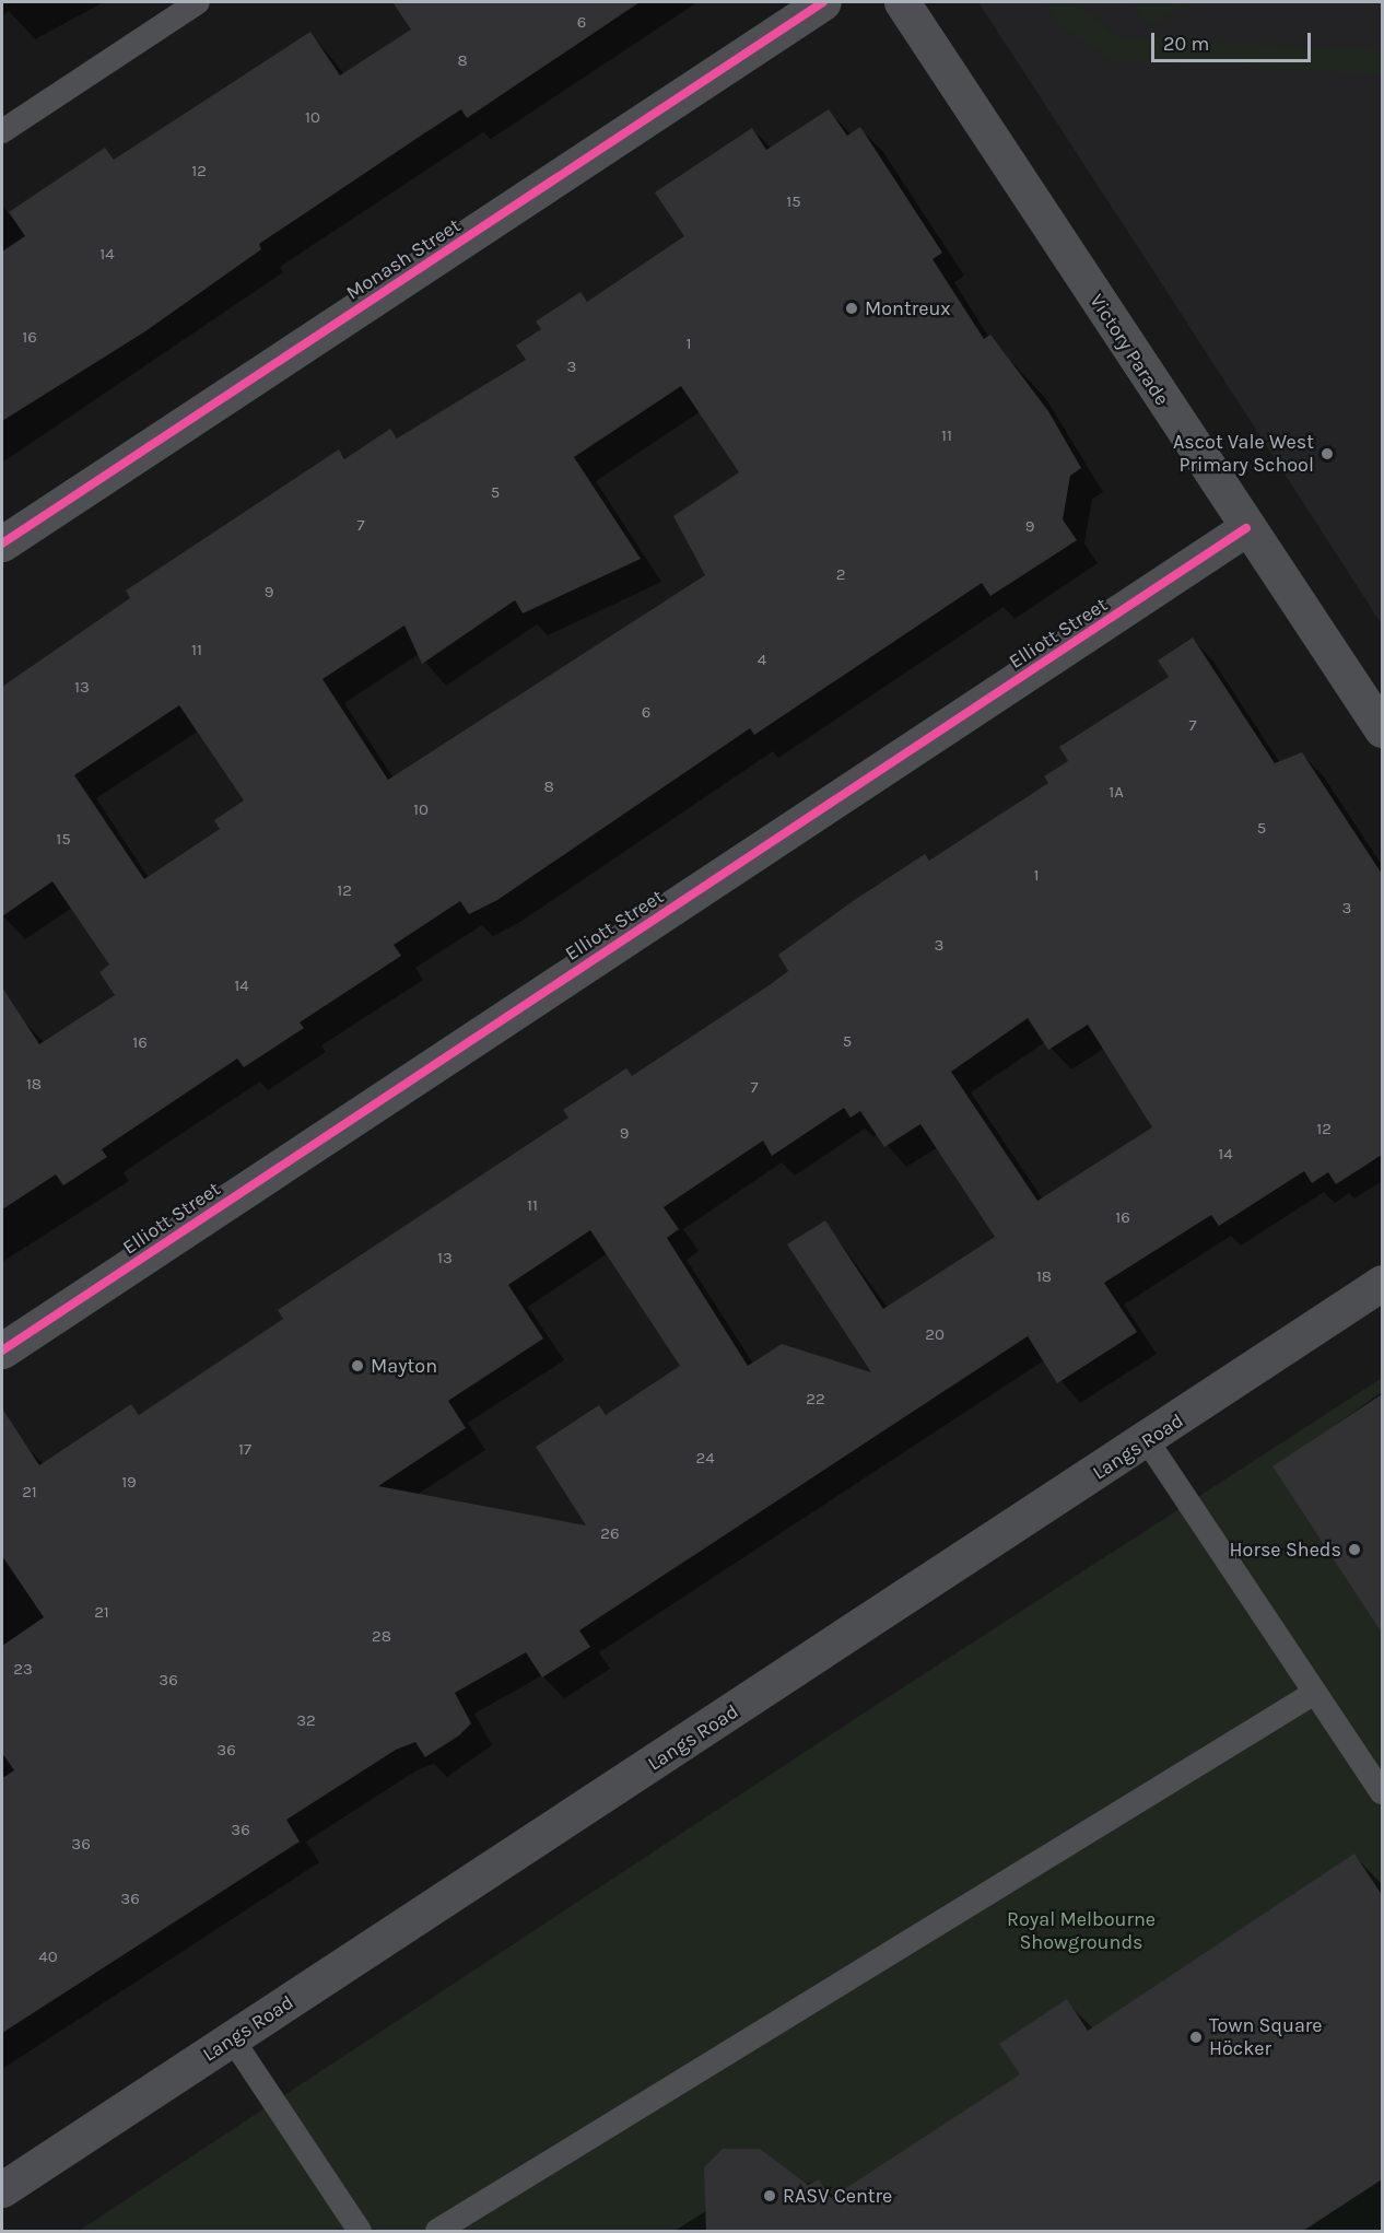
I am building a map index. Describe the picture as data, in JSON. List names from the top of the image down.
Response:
{
  "streets": {
    "main road": ["Langs Road"],
    "street": ["Monash Street", "Victory Parade", "Elliott Street"]
  },
  "crossings": [
    ["Victory Parade", "Elliott Street"]
  ],
  "parks": ["Royal Melbourne Showgrounds"],
  "places": [
    "Montreux",
    "Ascot Vale West Primary School",
    "Mayton",
    "Horse Sheds",
    "Town Square Höcker",
    "RASV Centre"
  ],
  "house_numbers": [
    "6",
    "8",
    "10",
    "12",
    "15",
    "14",
    "16",
    "1",
    "3",
    "11",
    "5",
    "7",
    "9",
    "2",
    "9",
    "11",
    "4",
    "13",
    "6",
    "7",
    "8",
    "1A",
    "10",
    "5",
    "15",
    "1",
    "12",
    "3",
    "3",
    "14",
    "5",
    "16",
    "18",
    "7",
    "12",
    "9",
    "14",
    "11",
    "16",
    "13",
    "18",
    "20",
    "22",
    "17",
    "24",
    "19",
    "21",
    "26",
    "21",
    "28",
    "23",
    "36",
    "32",
    "36",
    "36",
    "36",
    "36",
    "40"
  ],
  "scale_bar": "20 m"
}
